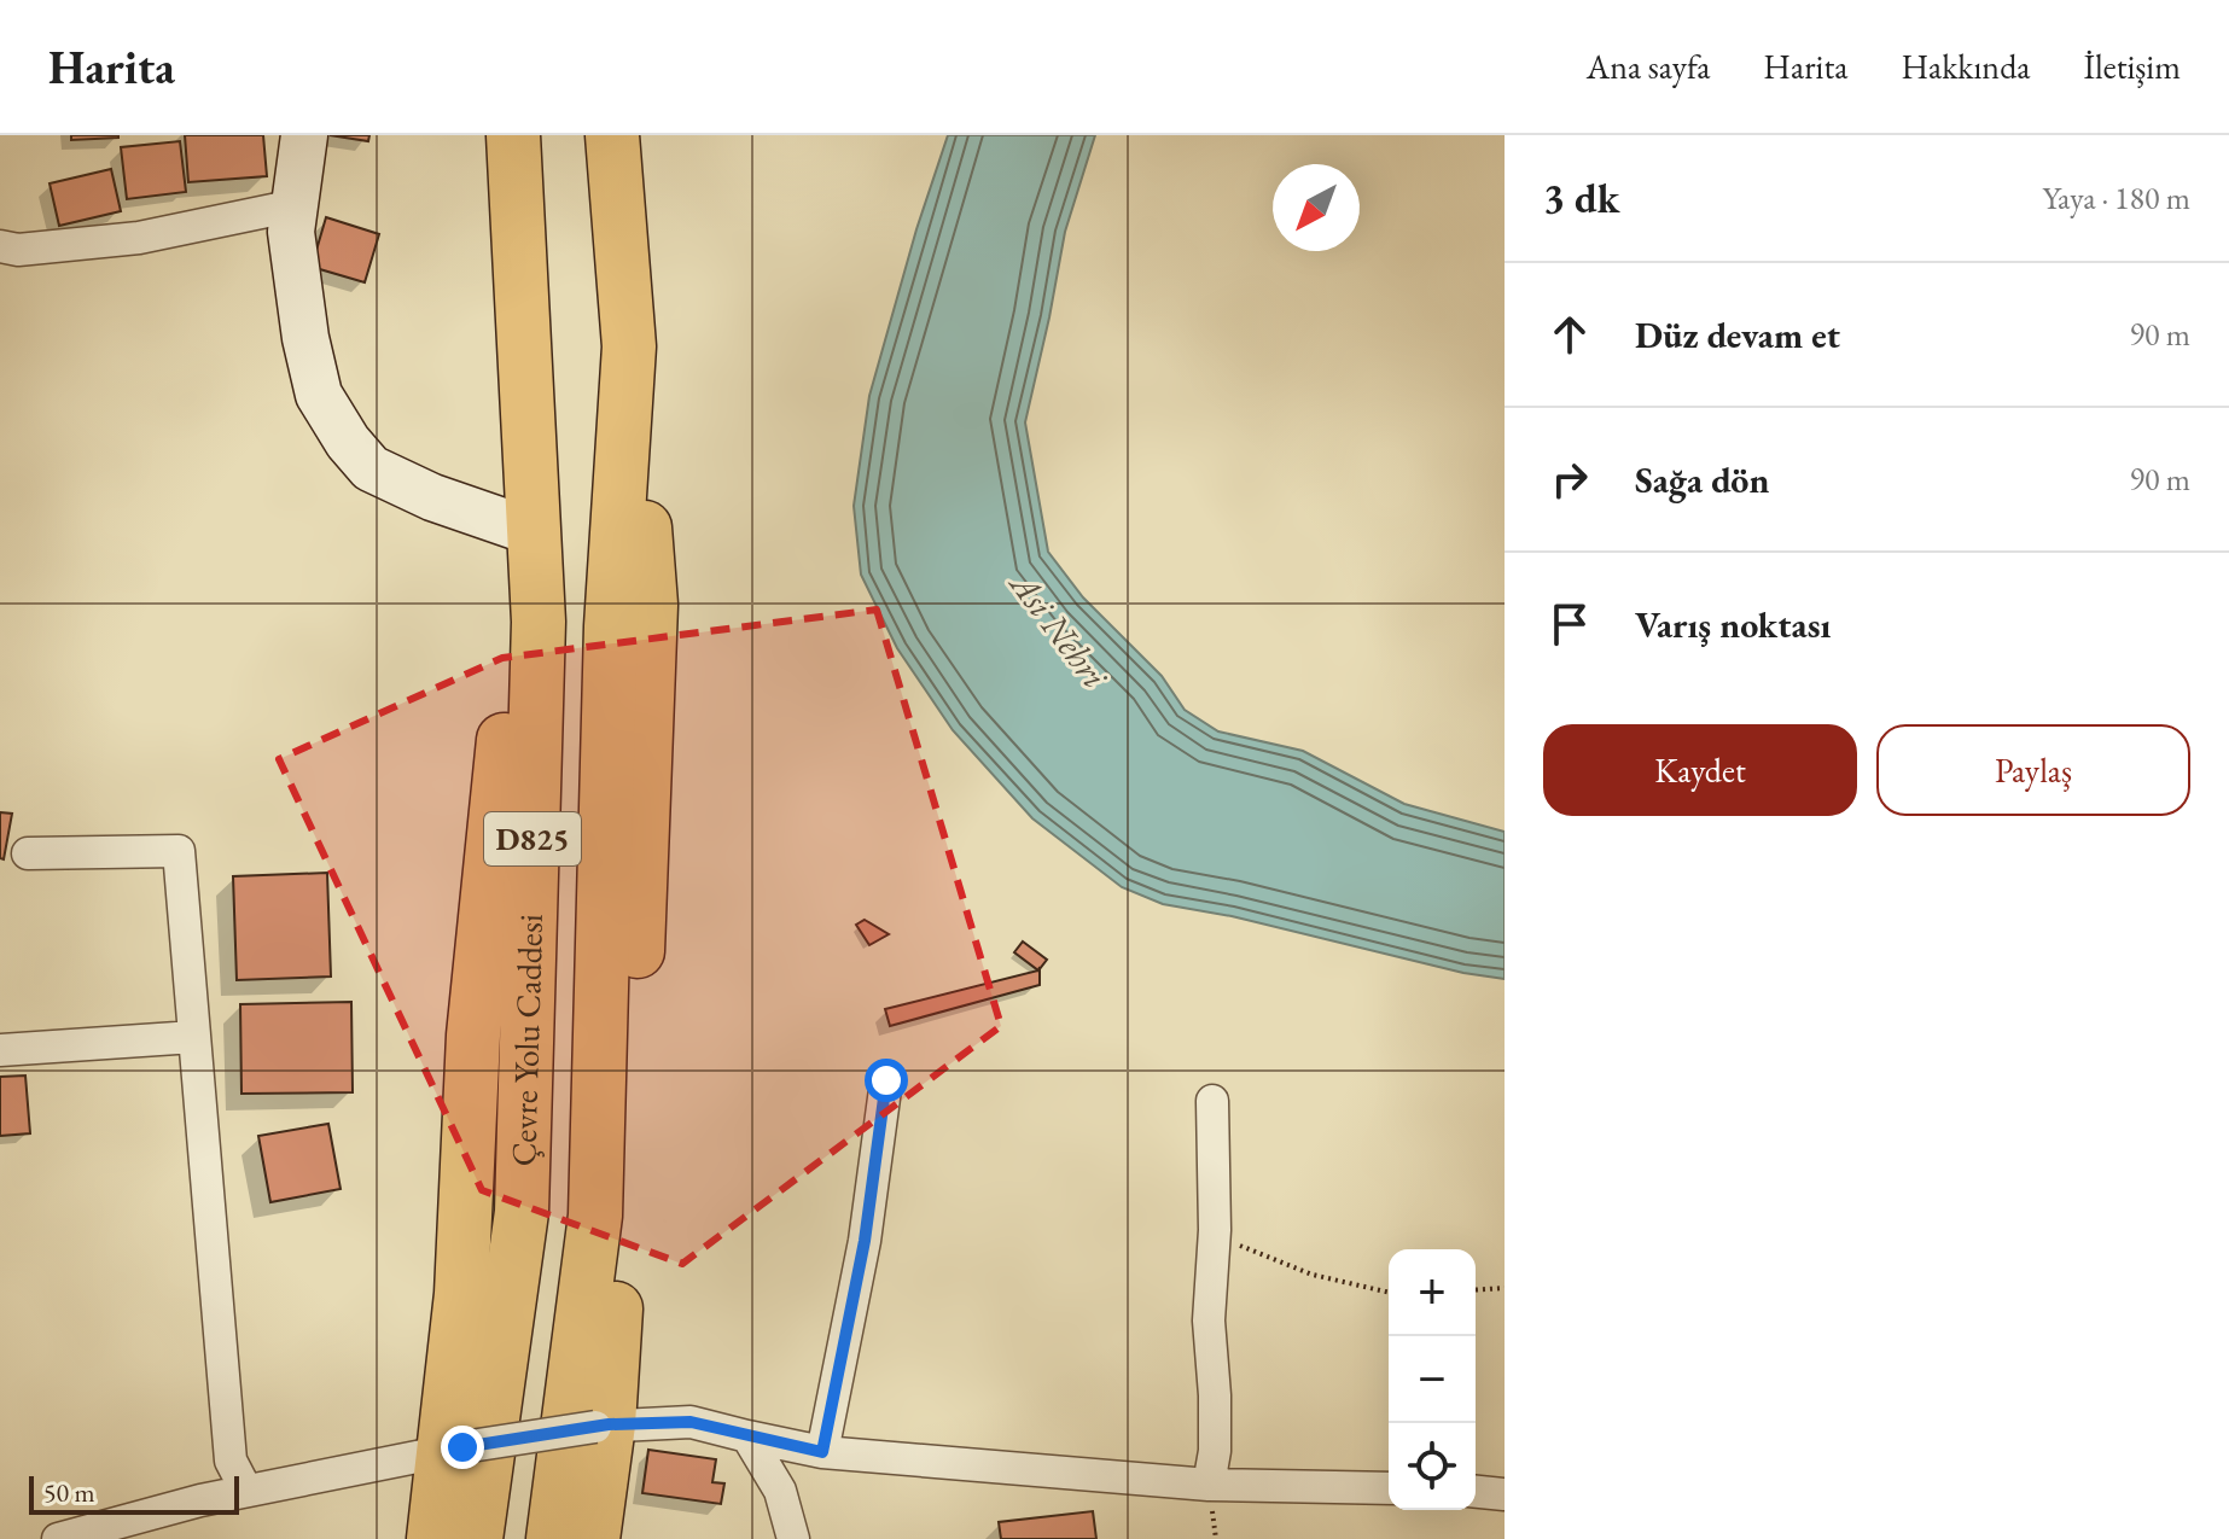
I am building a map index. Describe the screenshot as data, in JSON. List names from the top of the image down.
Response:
{
  "streets": {
    "highway": ["D825", "Çevre Yolu Caddesi"]
  },
  "water": ["Asi Nehri"],
  "scale_bar": "50 m",
  "north": "bottom left",
  "page": {
    "header": "Harita",
    "nav": [
      "Ana sayfa",
      "Harita",
      "Hakkında",
      "İletişim"
    ],
    "heading": ["3 dk", "Yaya · 180 m"],
    "list": [
      ["Düz devam et", "90 m"],
      ["Sağa dön", "90 m"],
      "Varış noktası"
    ],
    "buttons": ["Kaydet", "Paylaş"],
    "map_buttons": ["+", "−"],
    "scale": "50 m"
  }
}
